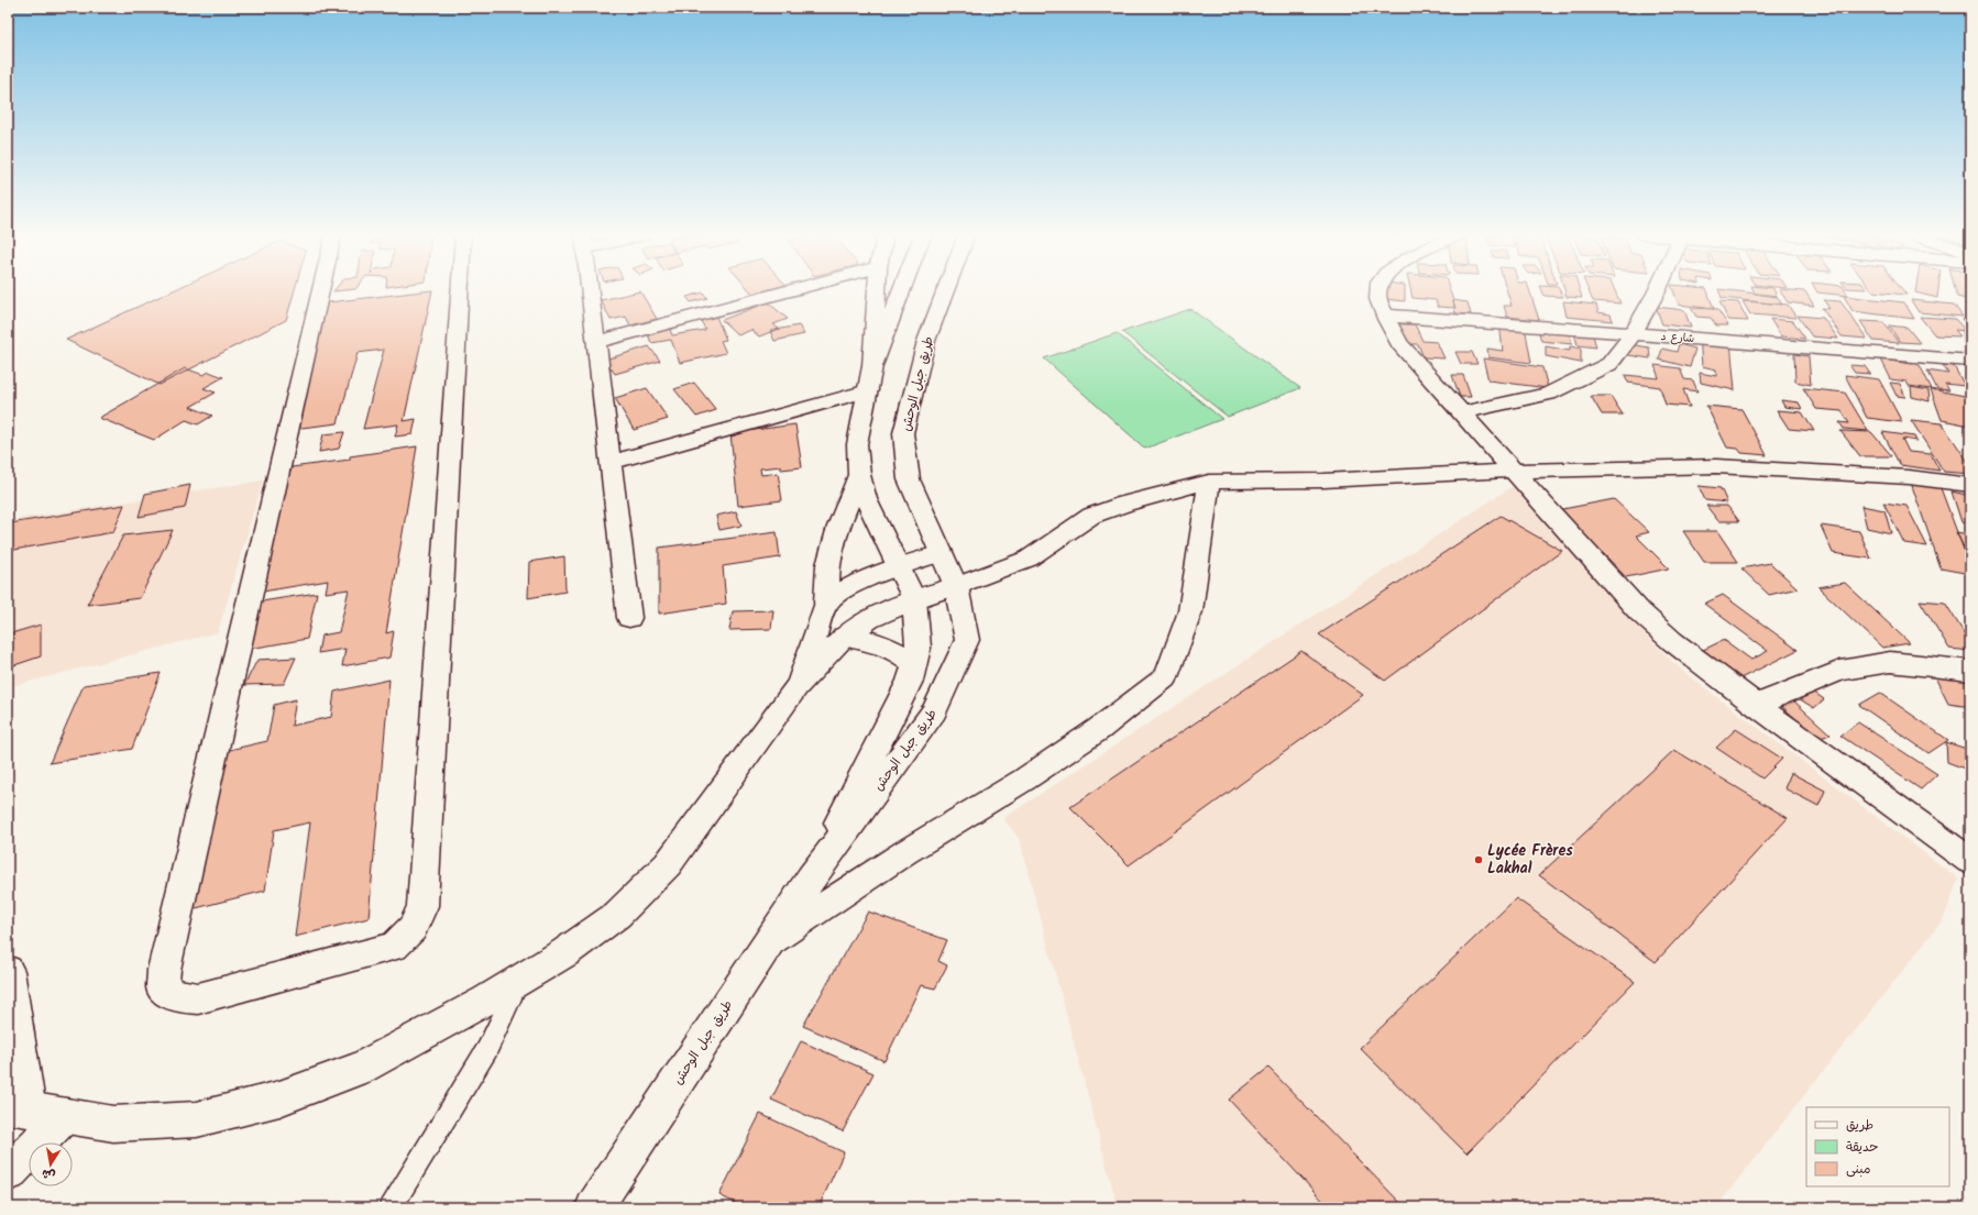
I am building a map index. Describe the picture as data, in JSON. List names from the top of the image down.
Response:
{
  "streets": {
    "street": ["شارع د", "طريق جبل الوحش"]
  },
  "places": ["Lycée Frères Lakhal"],
  "legend": ["طريق", "حديقة", "مبنى"],
  "north": "bottom"
}
